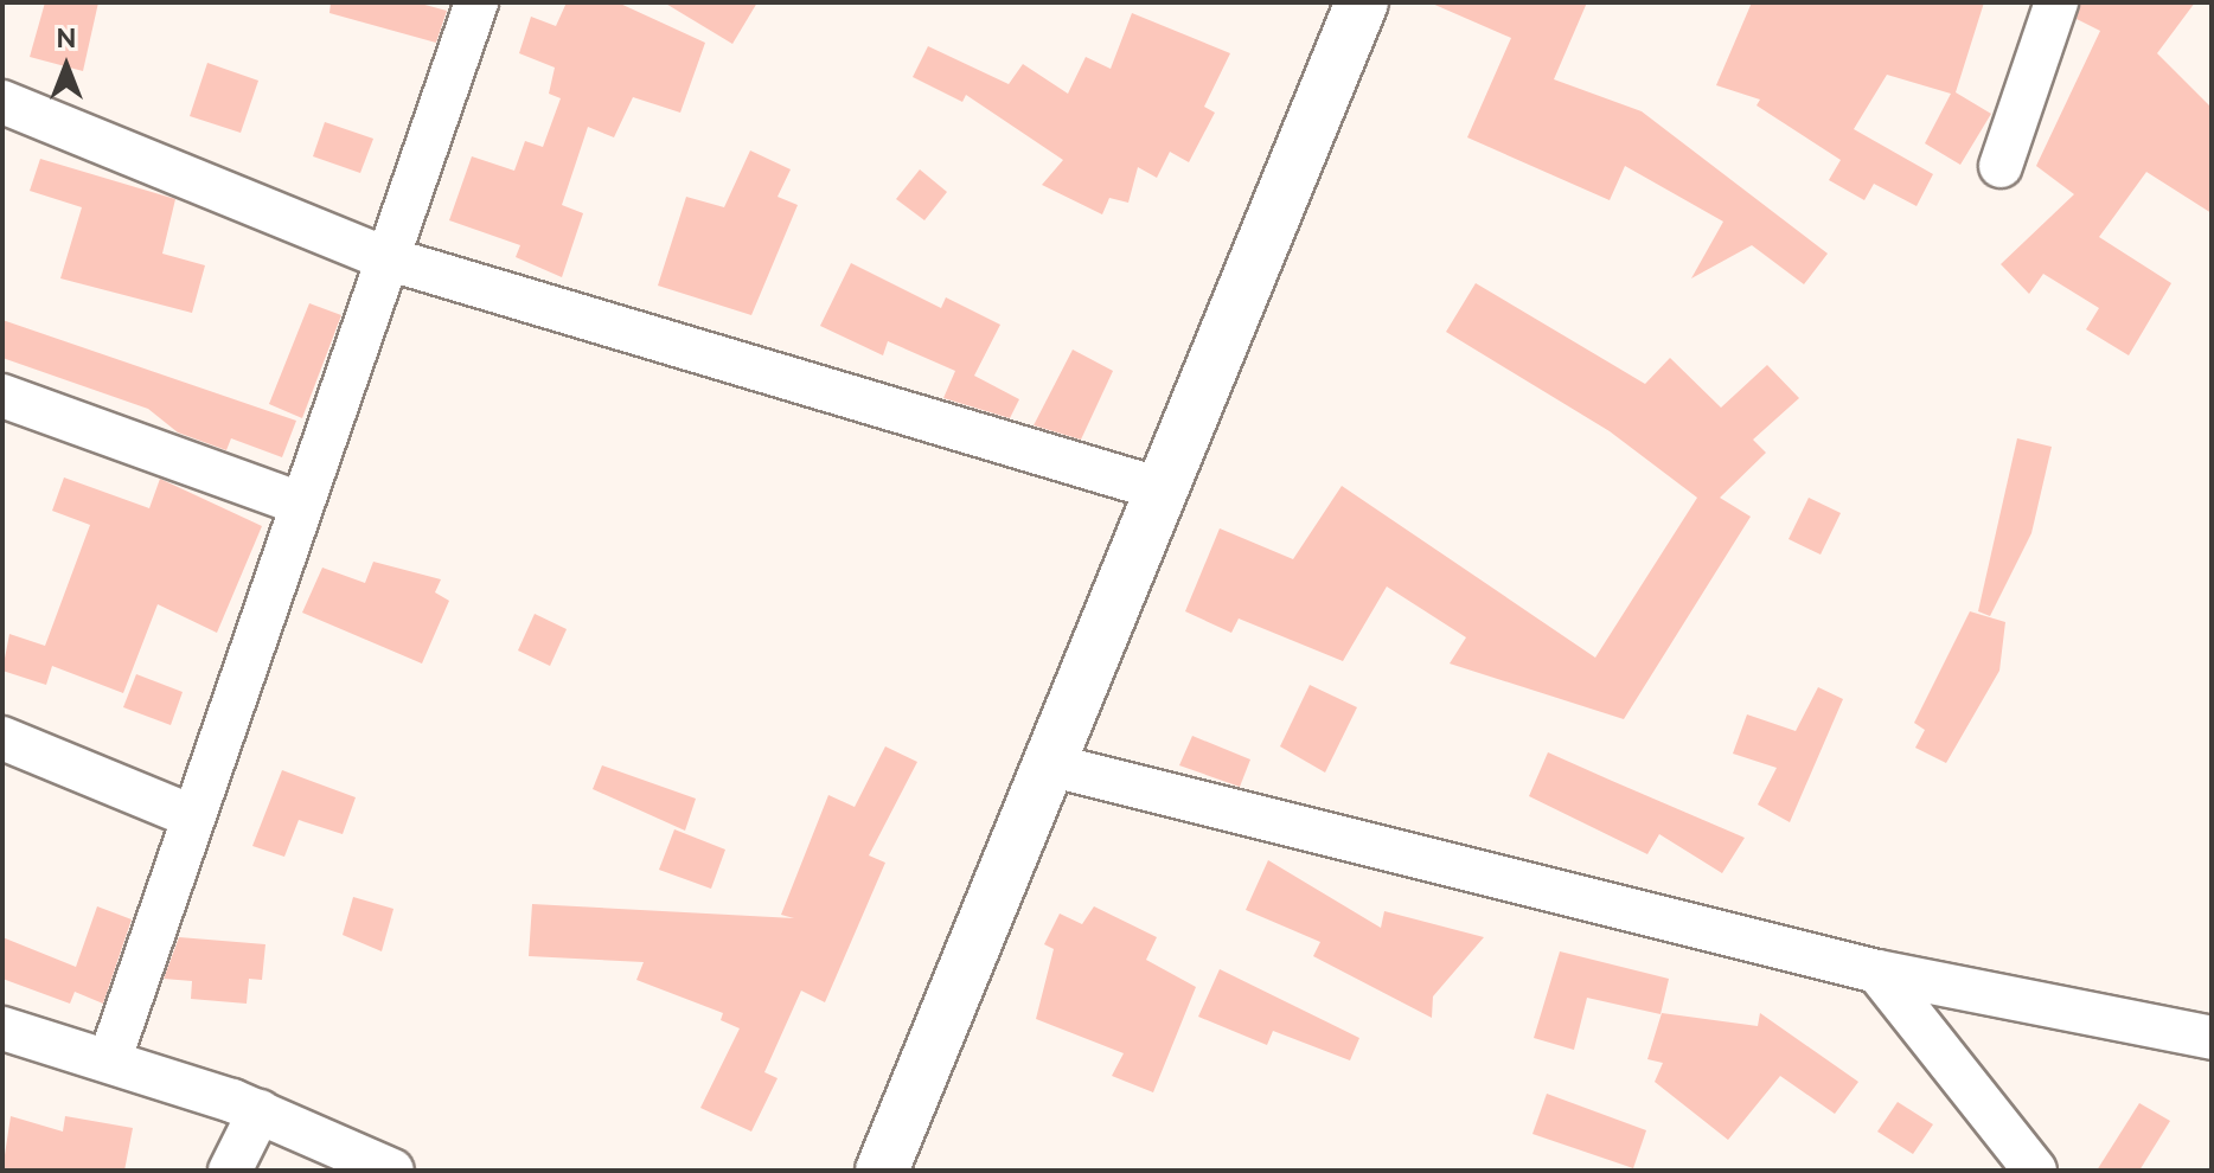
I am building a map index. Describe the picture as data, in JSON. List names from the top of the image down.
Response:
{
  "north": "top"
}
